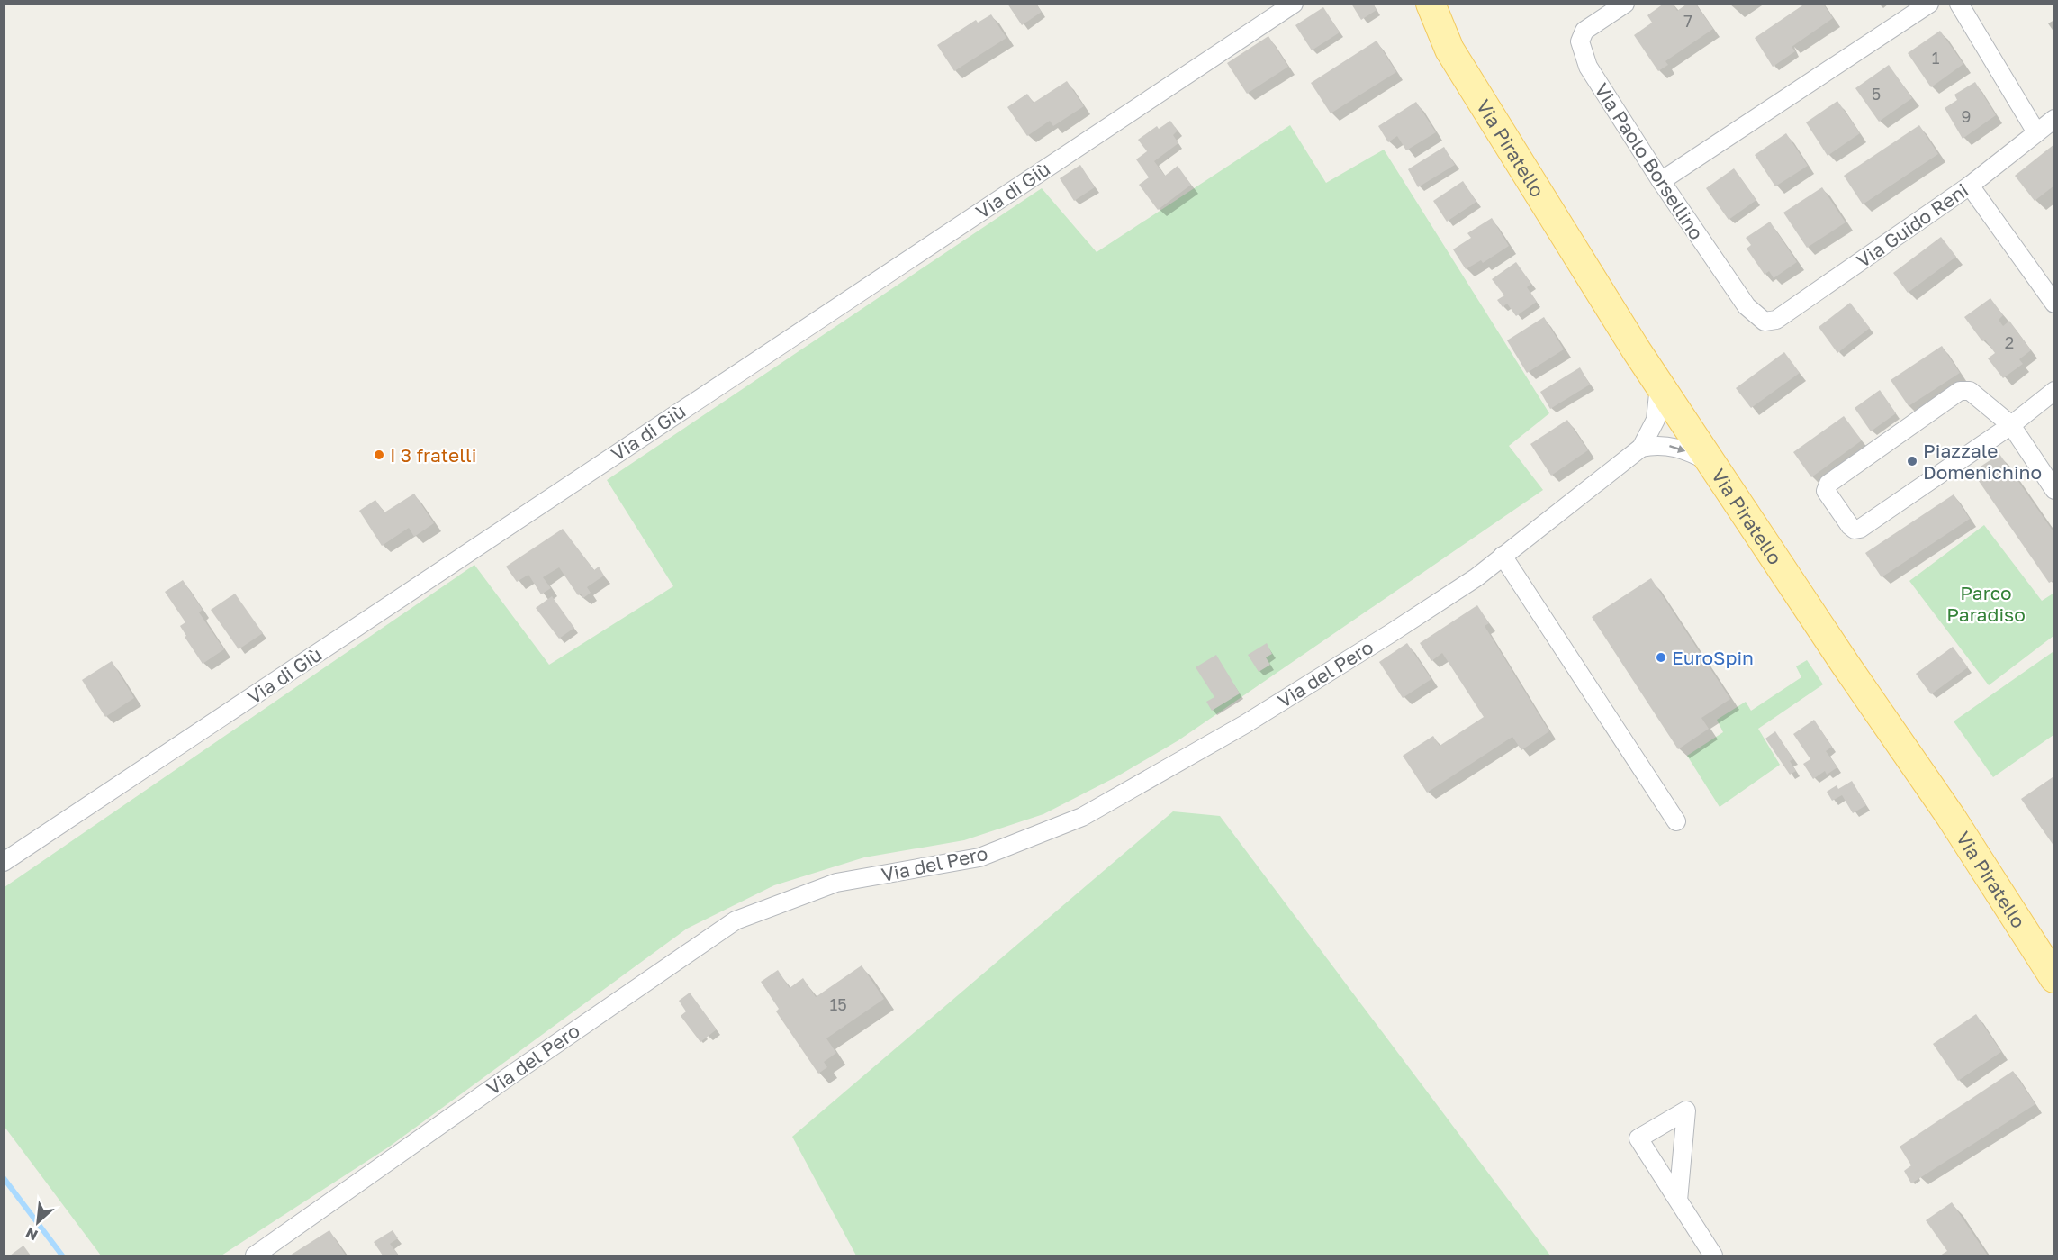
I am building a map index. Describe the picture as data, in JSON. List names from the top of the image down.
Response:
{
  "streets": {
    "main road": ["Via Piratello"],
    "street": [
      "Via Paolo Borsellino",
      "Via di Giù",
      "Via Guido Reni",
      "Via del Pero"
    ]
  },
  "crossings": [
    ["Via Piratello", "Via del Pero"],
    ["Via Paolo Borsellino", "Via Guido Reni"]
  ],
  "parks": ["Parco Paradiso"],
  "places": ["I 3 fratelli", "Piazzale Domenichino", "EuroSpin"],
  "house_numbers": [
    "7",
    "1",
    "5",
    "9",
    "2",
    "15"
  ],
  "north": "bottom left"
}
